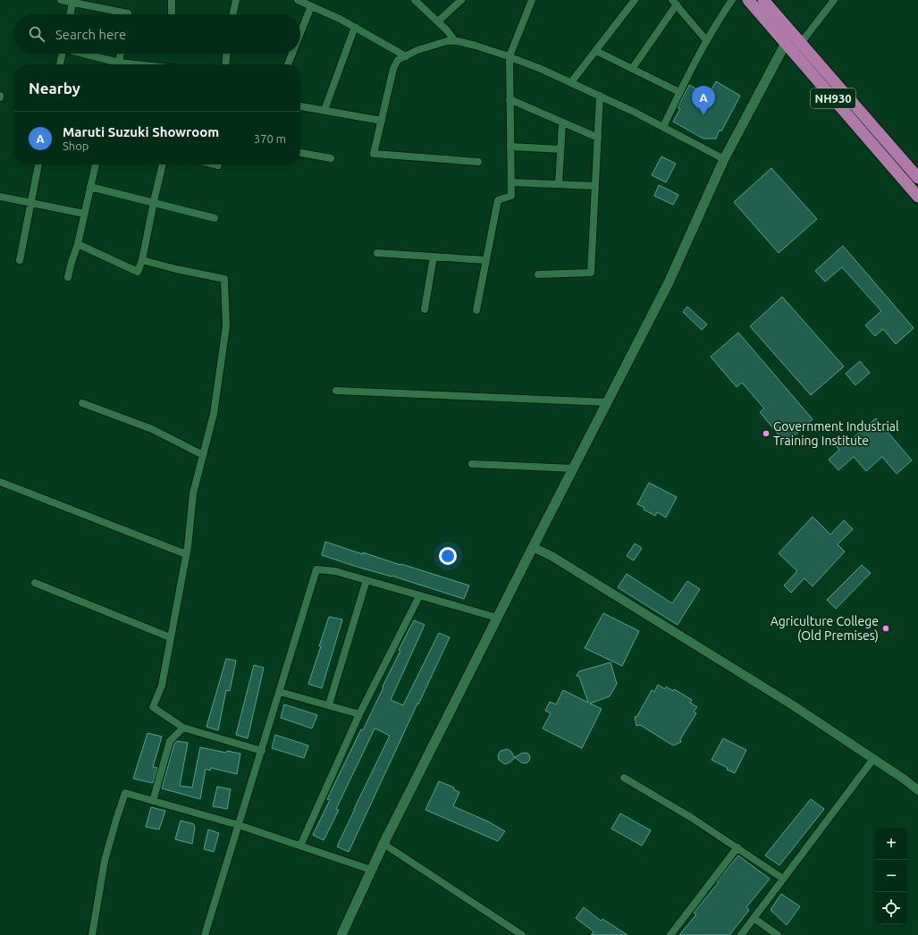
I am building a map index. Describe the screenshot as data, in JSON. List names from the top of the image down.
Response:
{
  "streets": {
    "highway": ["NH930"]
  },
  "places": ["Government Industrial Training Institute", "Agriculture College (Old Premises)"],
  "page": {
    "search": "Search here",
    "heading": "Nearby",
    "pins": "A",
    "list": [
      {
        "mark": "A",
        "name": "Maruti Suzuki Showroom",
        "note": "Shop",
        "value": "370 m"
      }
    ],
    "map_buttons": ["+", "−"]
  }
}
